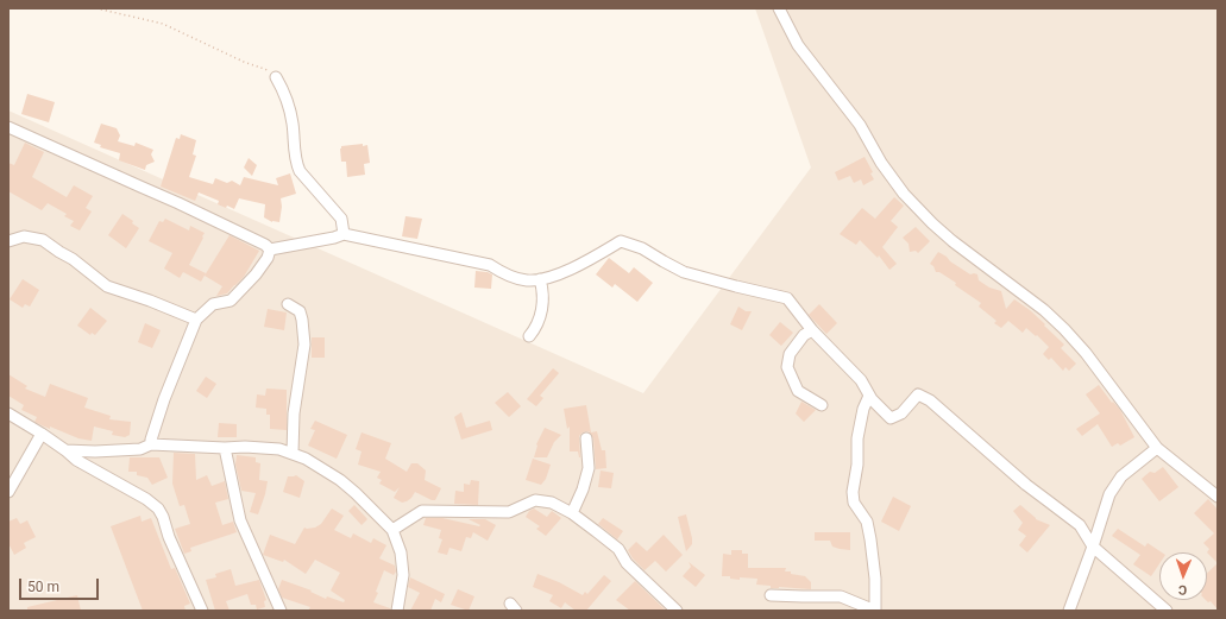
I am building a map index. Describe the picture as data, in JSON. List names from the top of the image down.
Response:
{
  "scale_bar": "50 m",
  "north": "bottom"
}
